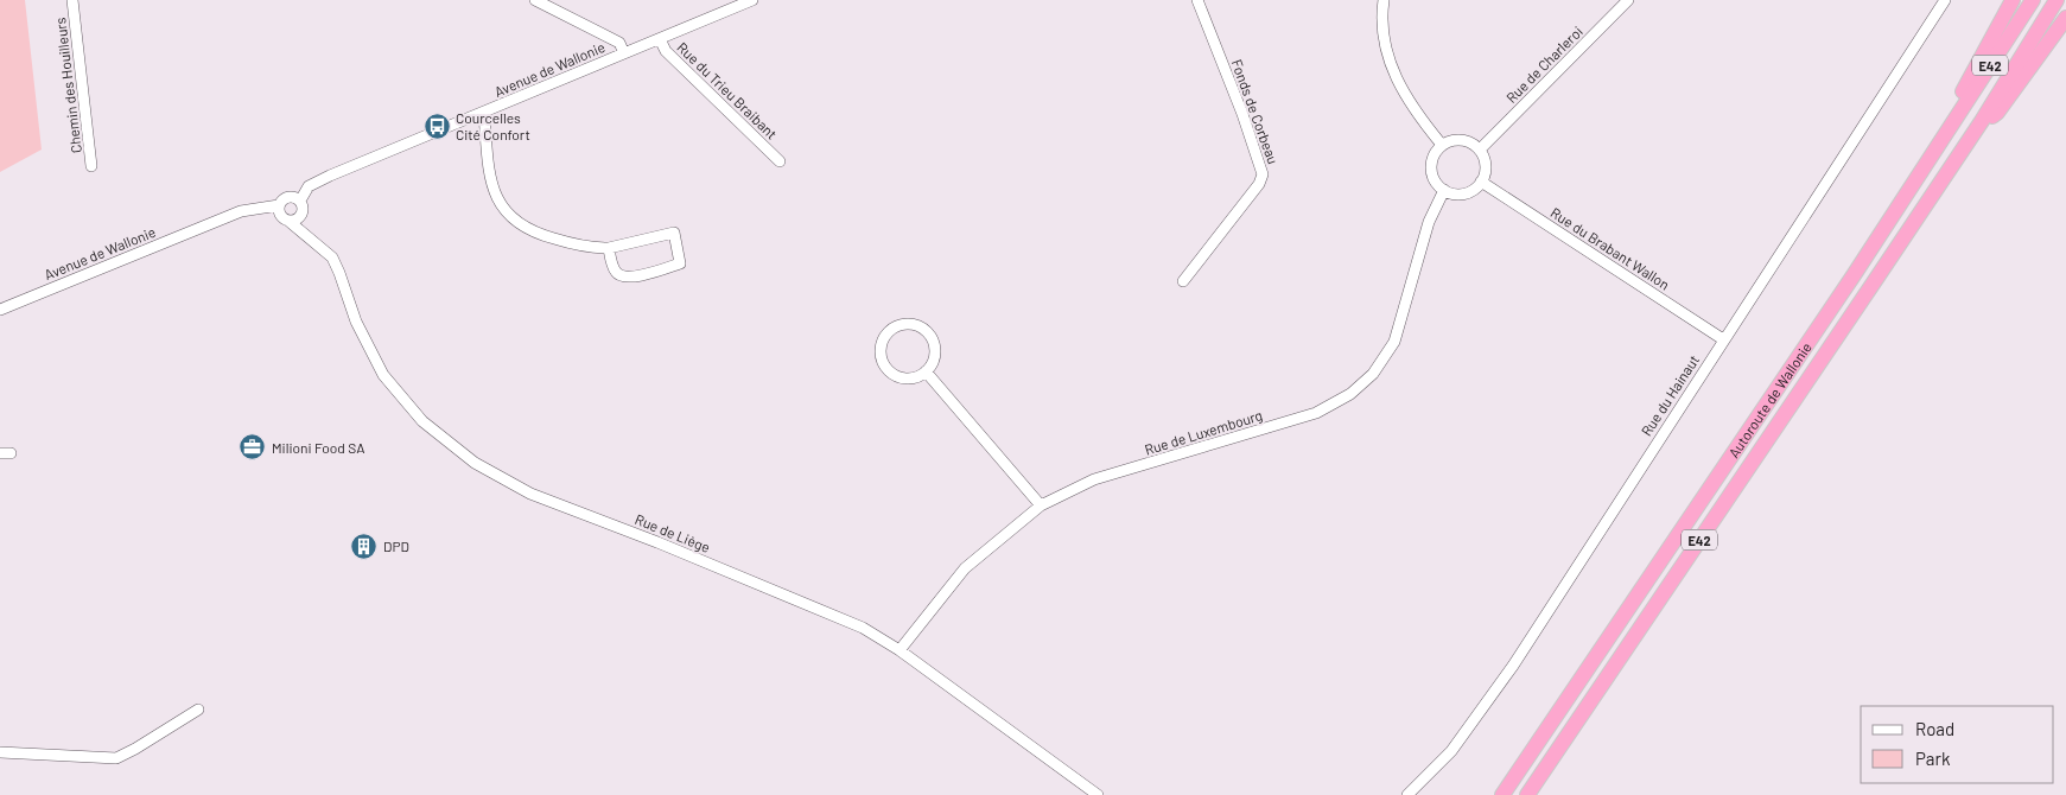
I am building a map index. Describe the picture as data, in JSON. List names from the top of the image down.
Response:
{
  "streets": {
    "highway": ["E42", "Autoroute de Wallonie"],
    "street": [
      "Rue de Charleroi",
      "Avenue de Wallonie",
      "Chemin des Houilleurs",
      "Rue du Trieu Braibant",
      "Fonds de Corbeau",
      "Rue du Brabant Wallon",
      "Rue du Hainaut",
      "Rue de Luxembourg",
      "Rue de Liège"
    ]
  },
  "crossings": [
    ["Rue de Charleroi", "Rue du Brabant Wallon"],
    ["Rue de Charleroi", "Rue de Luxembourg"],
    ["Avenue de Wallonie", "Rue du Trieu Braibant"],
    ["Avenue de Wallonie", "Rue de Liège"],
    ["Rue du Brabant Wallon", "Rue du Hainaut"],
    ["Rue du Brabant Wallon", "Rue de Luxembourg"],
    ["Rue de Luxembourg", "Rue de Liège"]
  ],
  "places": {
    "bus stop": ["Courcelles Cité Confort"],
    "office": ["Milioni Food SA"],
    "building": ["DPD"]
  },
  "legend": ["Road", "Park"]
}
